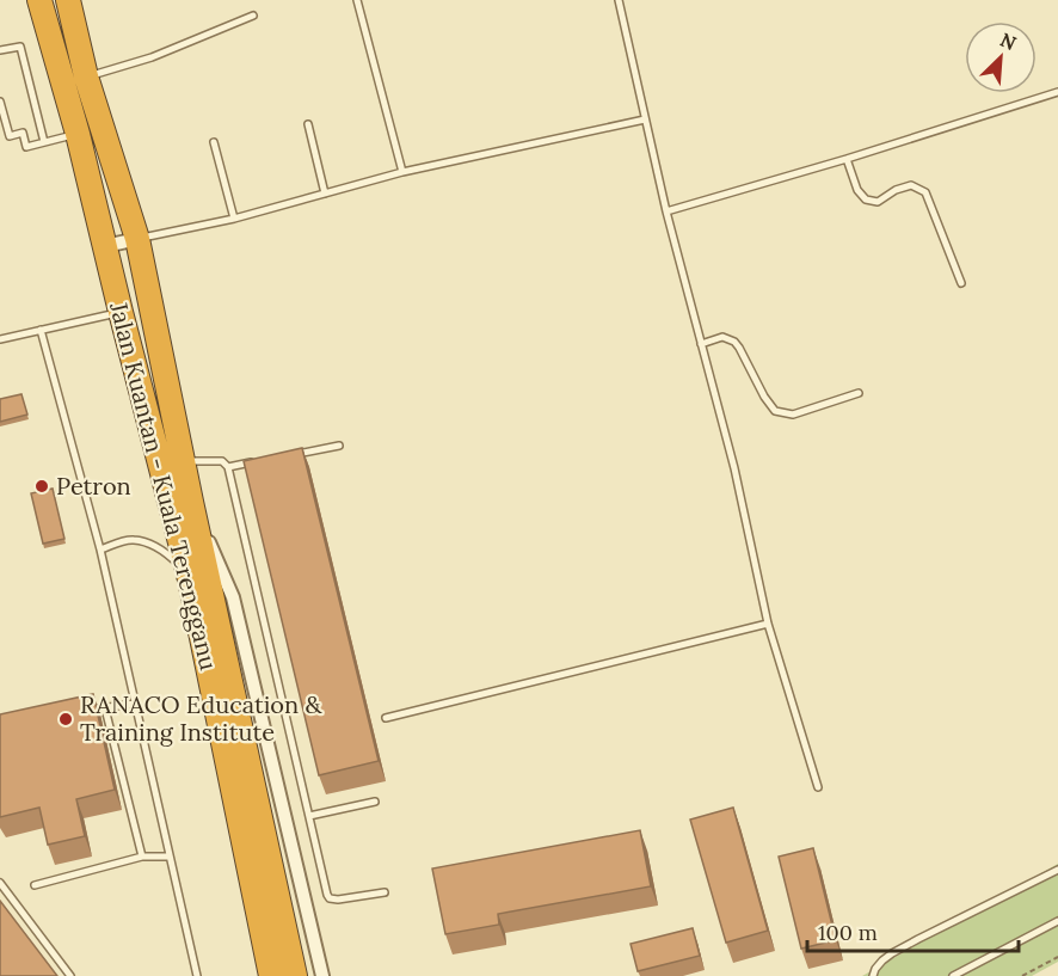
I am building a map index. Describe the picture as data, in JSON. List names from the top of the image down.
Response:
{
  "streets": {
    "highway": ["Jalan Kuantan - Kuala Terengganu"]
  },
  "places": ["Petron", "RANACO Education & Training Institute"],
  "scale_bar": "100 m",
  "north": "top right"
}
